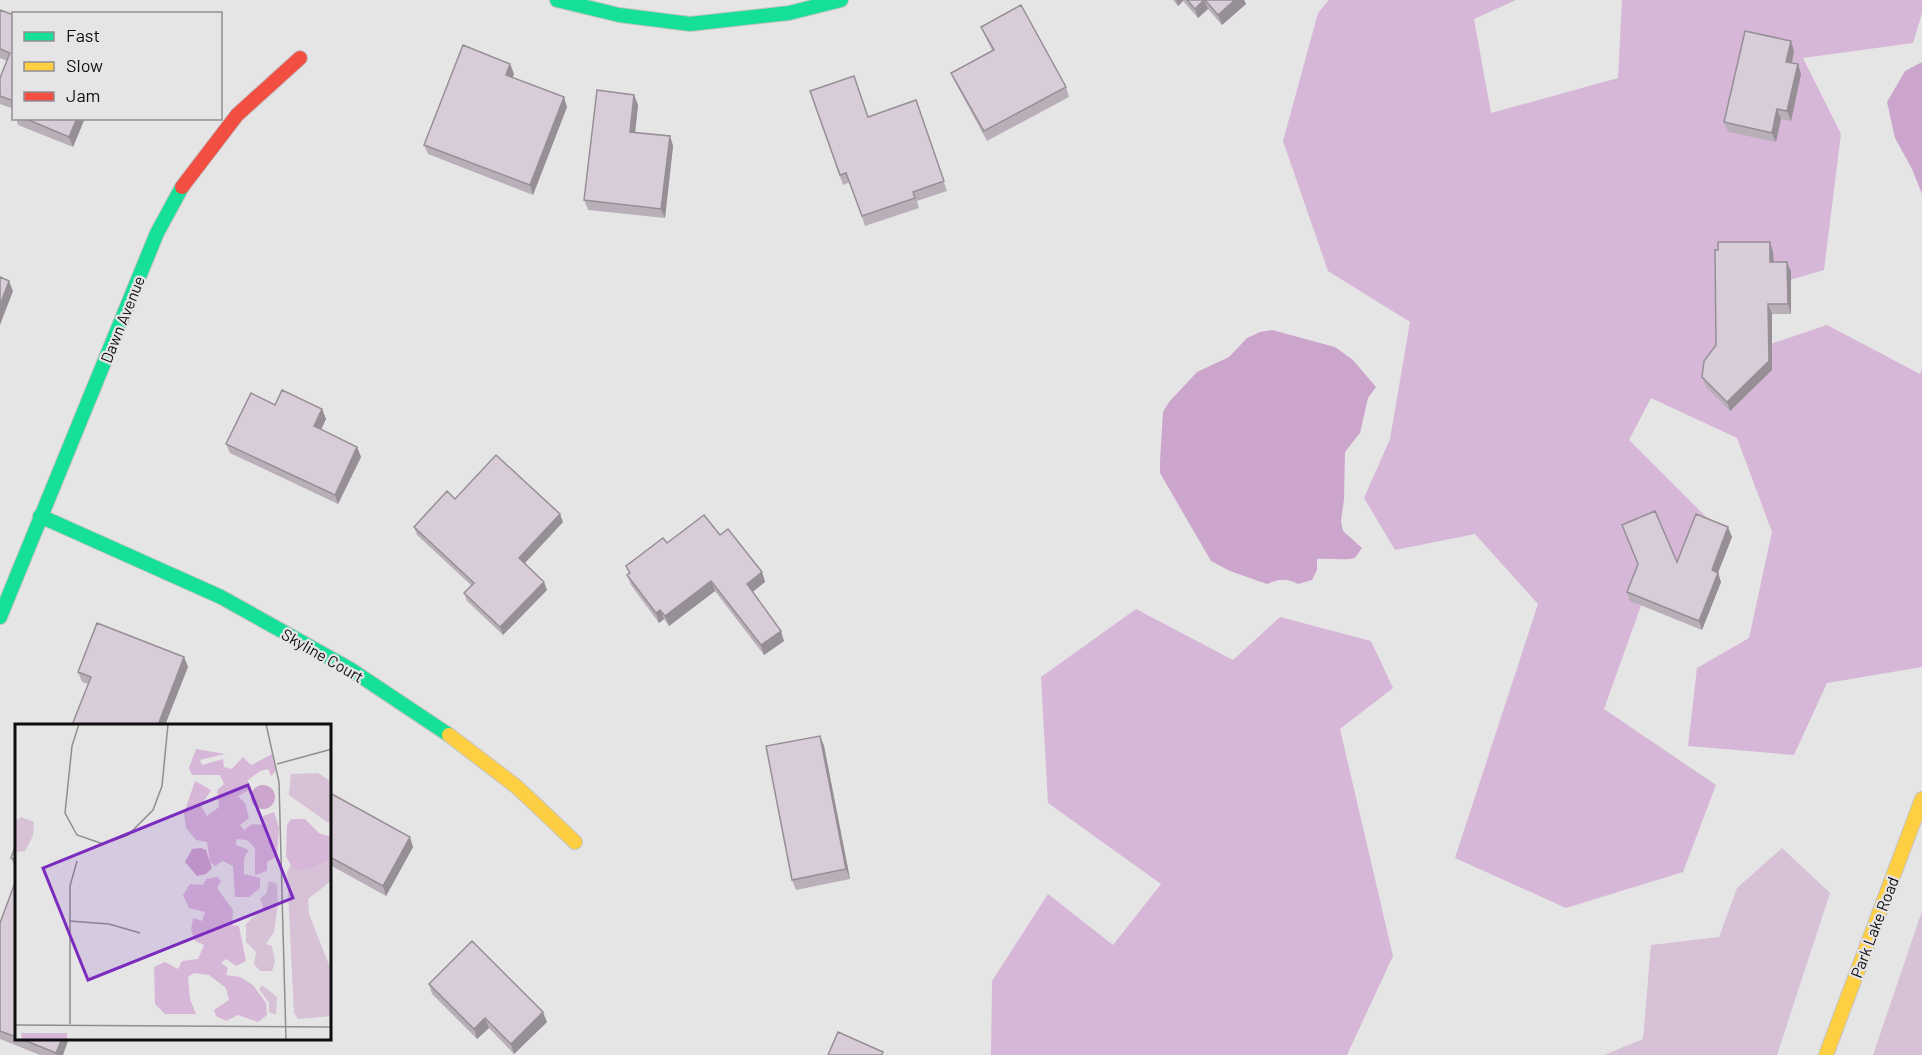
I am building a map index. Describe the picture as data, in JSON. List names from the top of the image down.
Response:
{
  "streets": {
    "street": ["Dawn Avenue", "Skyline Court", "Park Lake Road"]
  },
  "crossings": [
    ["Dawn Avenue", "Skyline Court"]
  ],
  "legend": ["Fast", "Slow", "Jam"]
}
